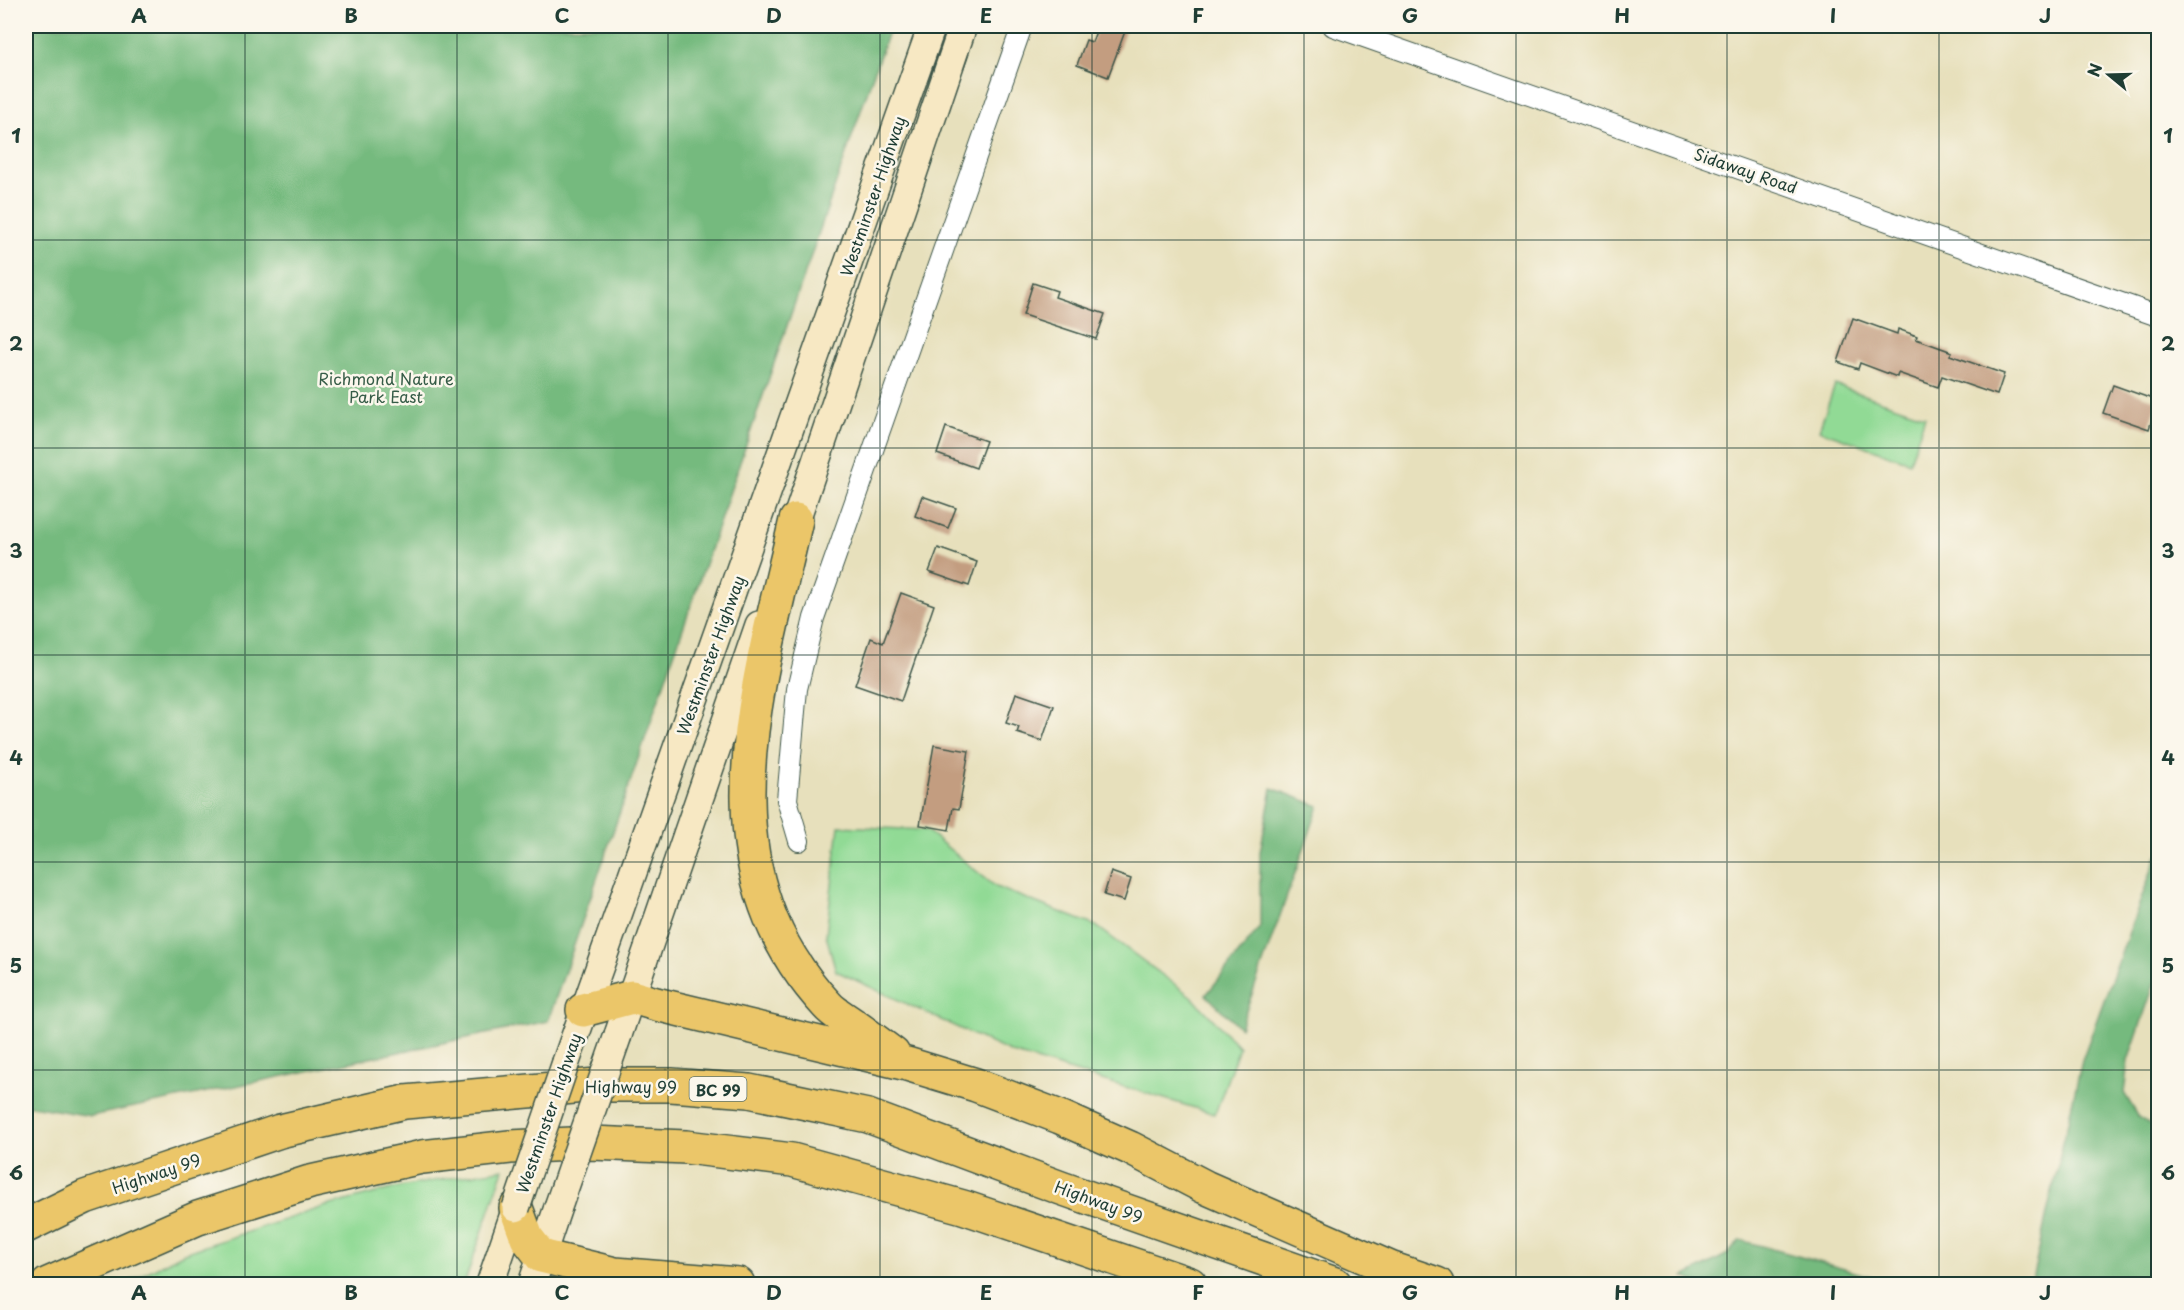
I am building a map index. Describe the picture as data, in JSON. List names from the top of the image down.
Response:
{
  "streets": {
    "highway": ["Highway 99", "BC 99"],
    "main road": ["Westminster Highway"],
    "street": ["Sidaway Road"]
  },
  "parks": ["Richmond Nature Park East"],
  "north": "left",
  "grid": {
    "columns": [
      "A",
      "B",
      "C",
      "D",
      "E",
      "F",
      "G",
      "H",
      "I",
      "J"
    ],
    "rows": [
      "1",
      "2",
      "3",
      "4",
      "5",
      "6"
    ]
  }
}
